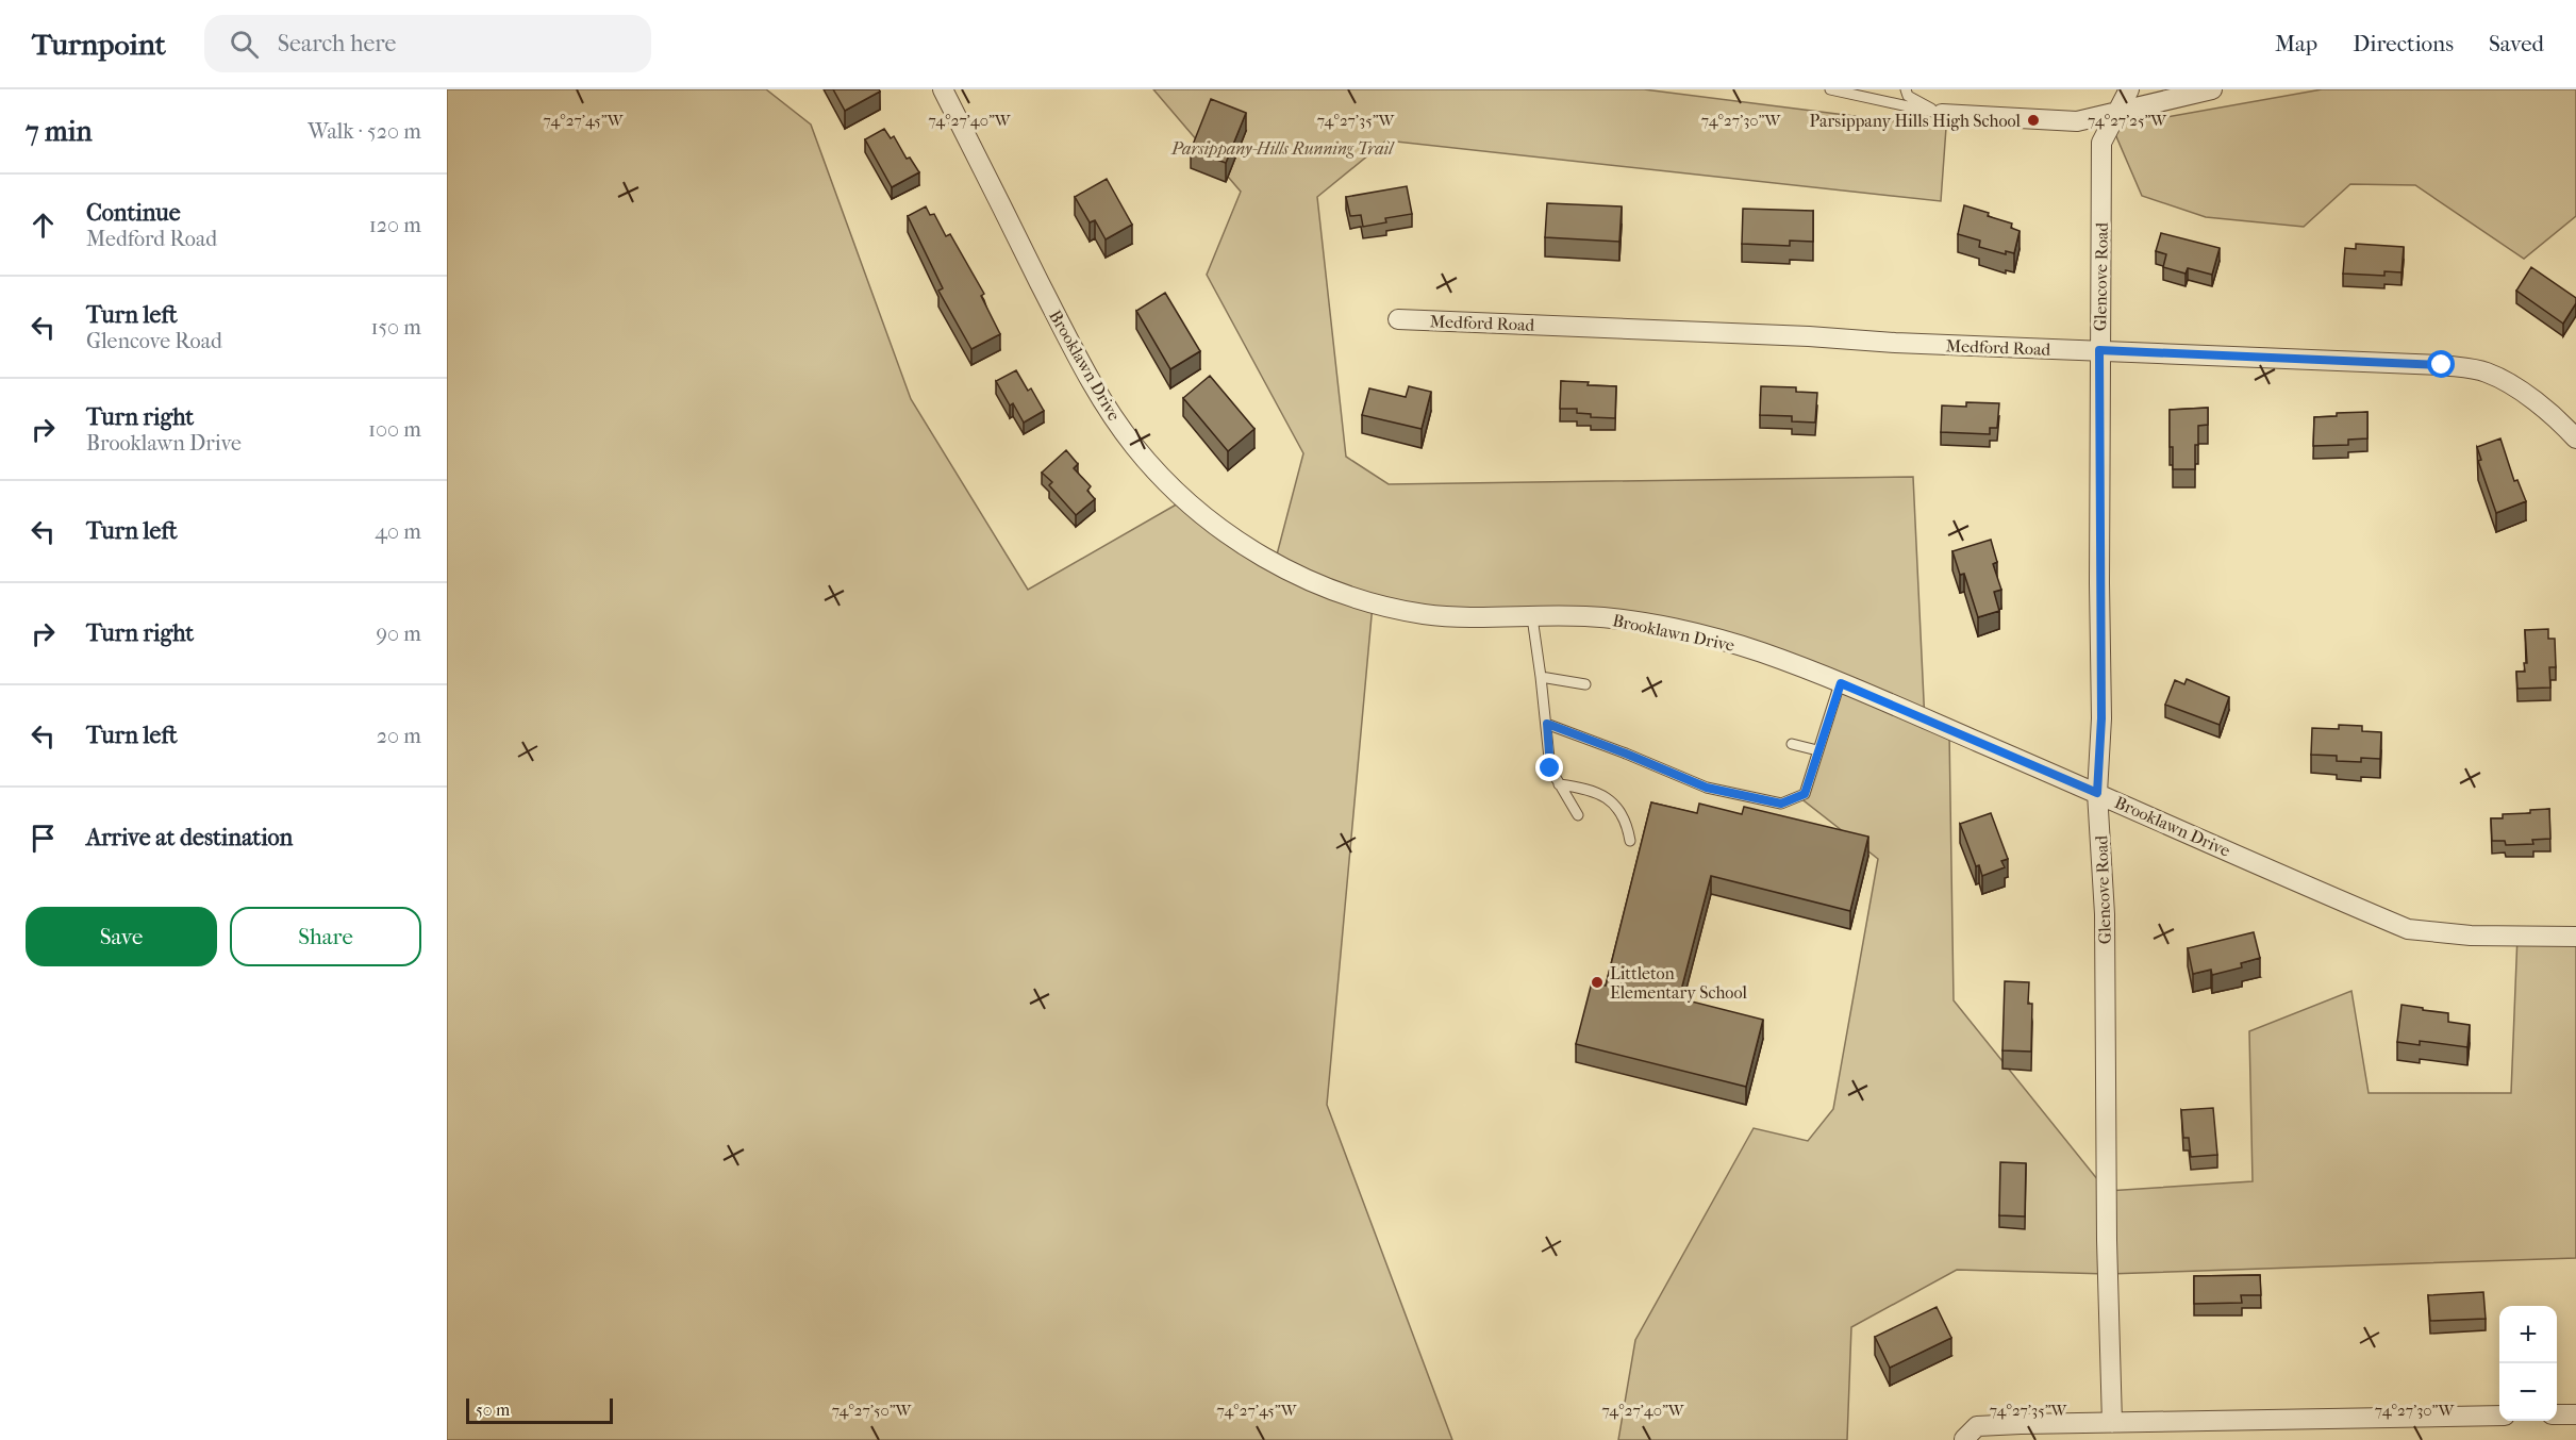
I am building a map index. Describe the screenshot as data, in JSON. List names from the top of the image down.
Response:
{
  "streets": {
    "street": ["Glencove Road", "Medford Road", "Brooklawn Drive"]
  },
  "crossings": [
    ["Glencove Road", "Medford Road"],
    ["Glencove Road", "Brooklawn Drive"]
  ],
  "parks": ["Parsippany-Hills Running Trail"],
  "places": ["Parsippany Hills High School", "Littleton Elementary School"],
  "scale_bar": "50 m",
  "page": {
    "header": "Turnpoint",
    "search": "Search here",
    "nav": ["Map", "Directions", "Saved"],
    "heading": ["7 min", "Walk · 520 m"],
    "list": [
      ["Continue", "Medford Road", "120 m"],
      ["Turn left", "Glencove Road", "150 m"],
      ["Turn right", "Brooklawn Drive", "100 m"],
      ["Turn left", "40 m"],
      ["Turn right", "90 m"],
      ["Turn left", "20 m"],
      "Arrive at destination"
    ],
    "buttons": ["Save", "Share"],
    "map_buttons": ["+", "−"],
    "scale": "50 m"
  },
  "coordinates": [
    "74°27'45\"W",
    "74°27'40\"W",
    "74°27'35\"W",
    "74°27'30\"W",
    "74°27'25\"W",
    "74°27'50\"W"
  ]
}
